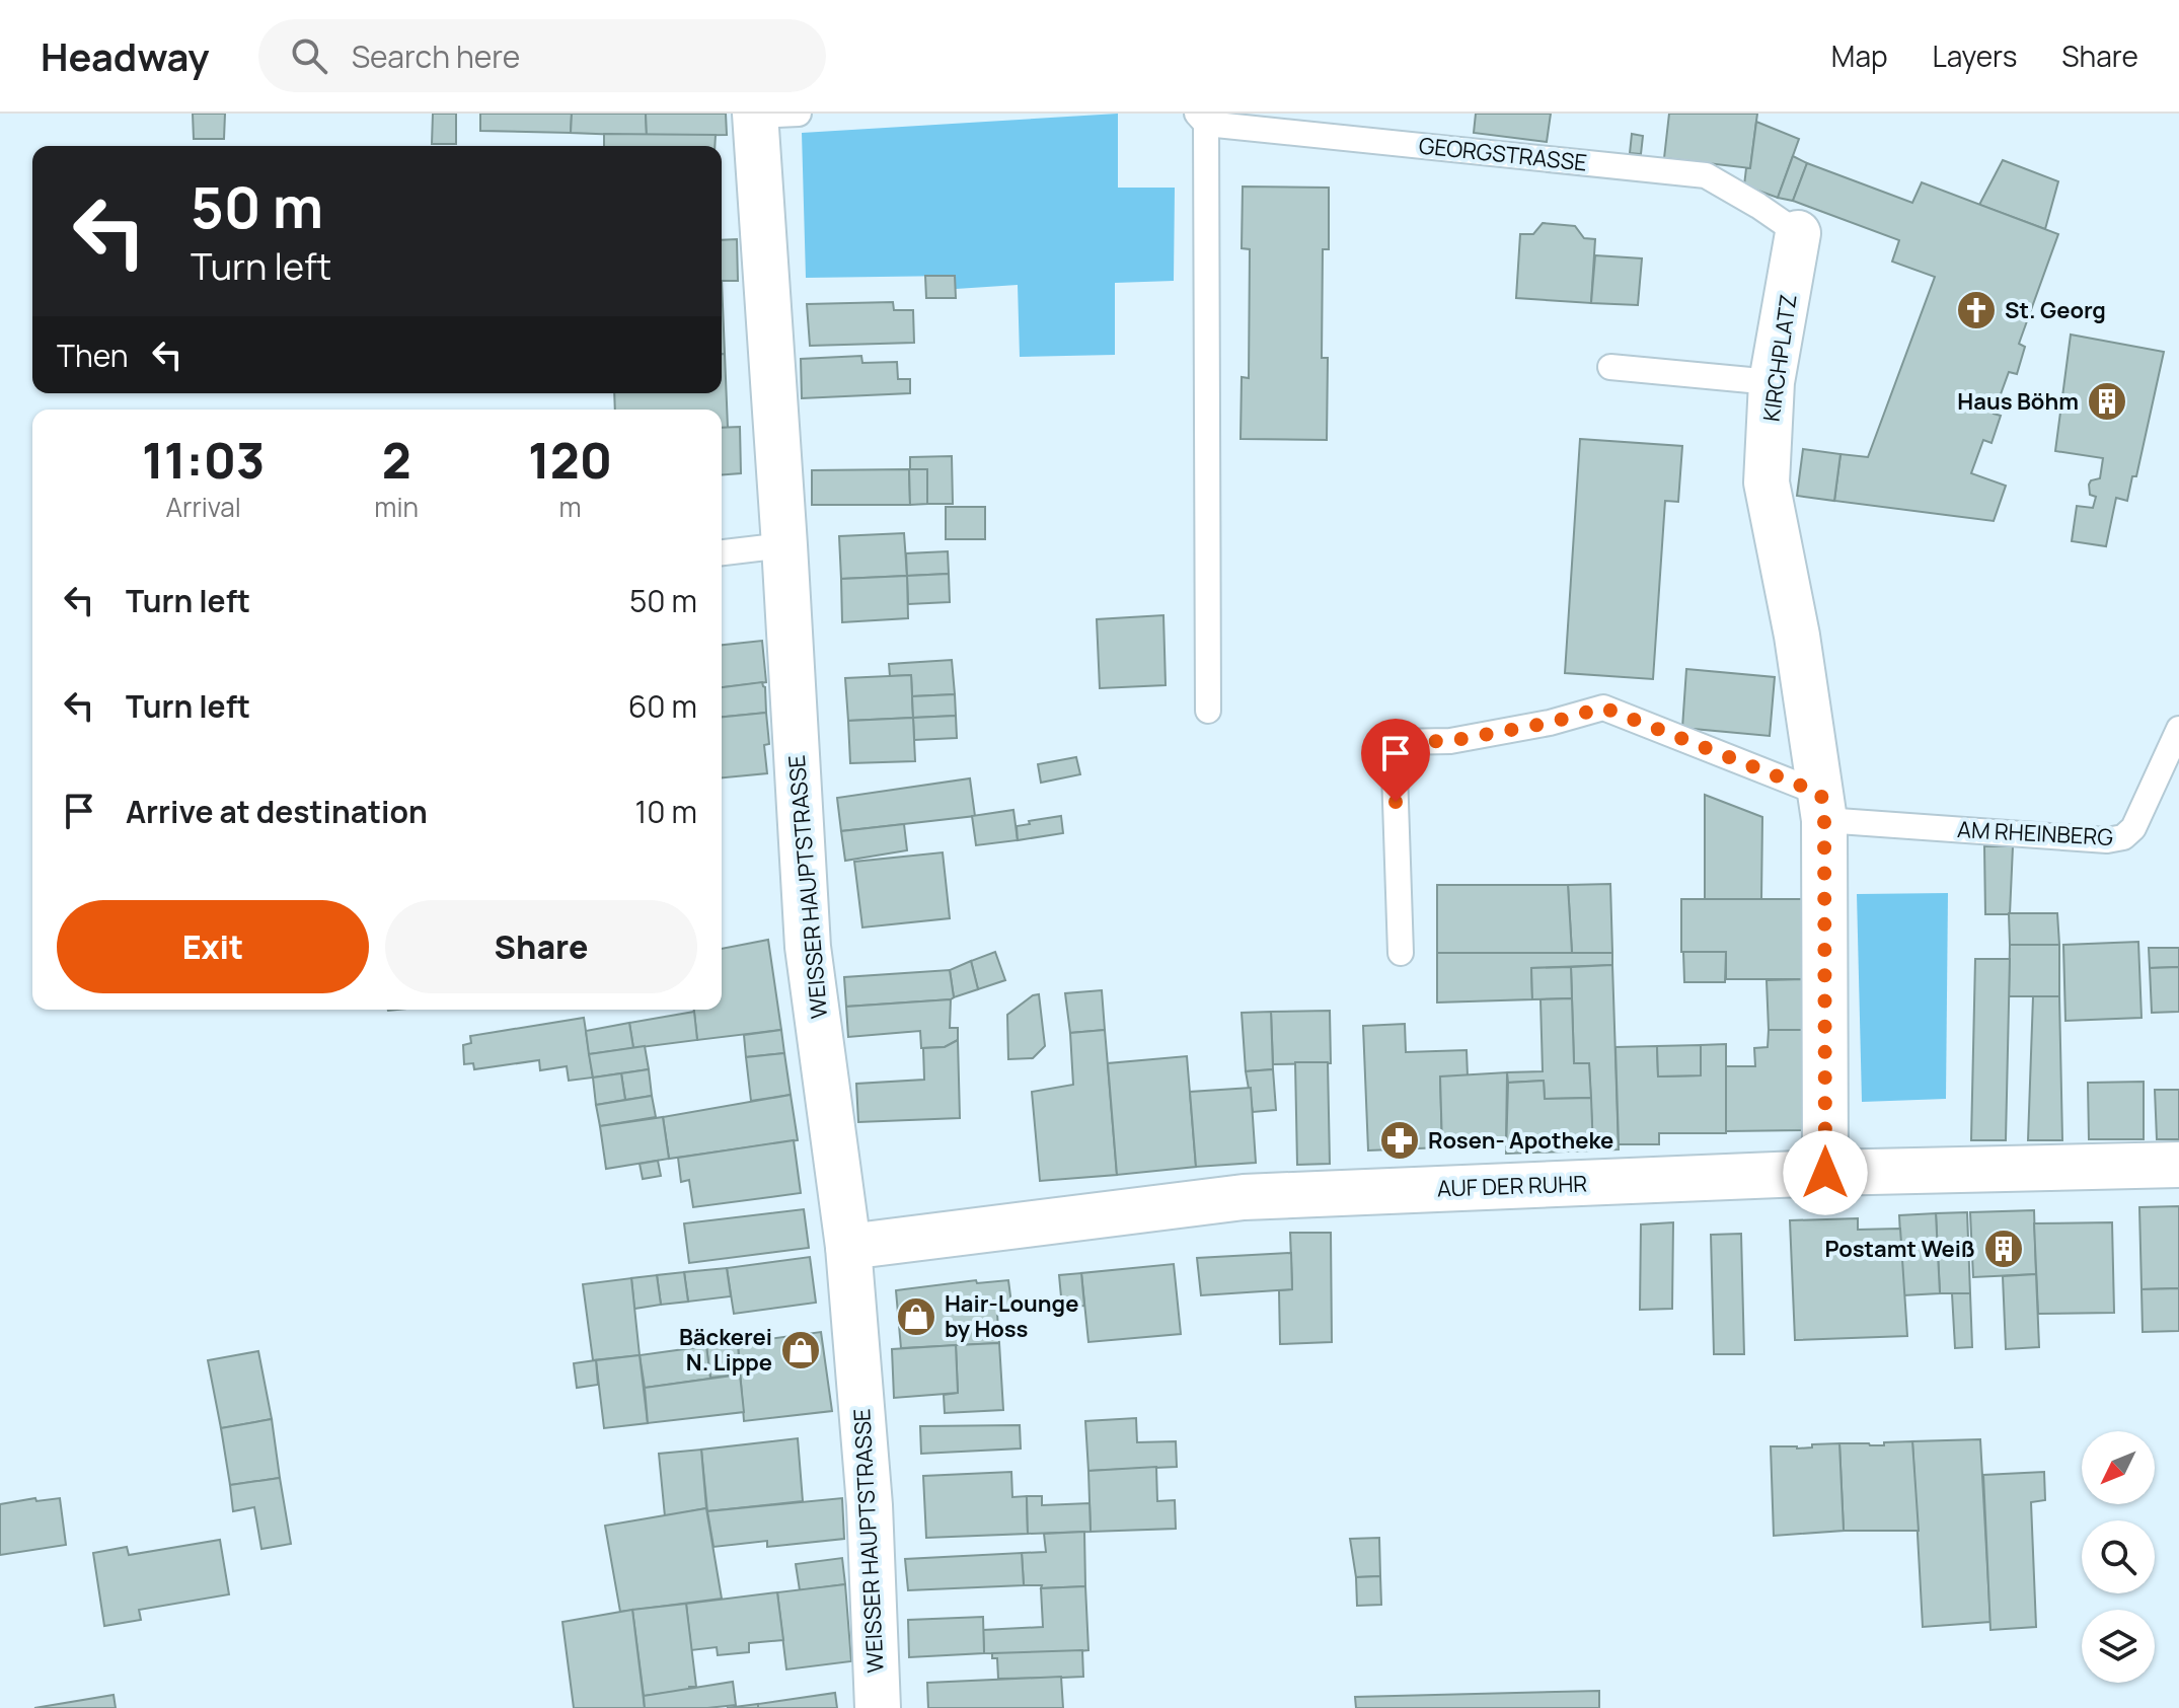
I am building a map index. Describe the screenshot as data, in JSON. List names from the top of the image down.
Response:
{
  "streets": {
    "street": ["KIRCHPLATZ", "WEISSER HAUPTSTRASSE", "AUF DER RUHR"],
    "lane": ["GEORGSTRASSE", "AM RHEINBERG"]
  },
  "crossings": [
    ["GEORGSTRASSE", "KIRCHPLATZ"],
    ["KIRCHPLATZ", "AM RHEINBERG"],
    ["WEISSER HAUPTSTRASSE", "AUF DER RUHR"]
  ],
  "places": {
    "church": ["St. Georg"],
    "building": ["Haus Böhm", "Postamt Weiß"],
    "pharmacy": ["Rosen- Apotheke"],
    "shop": ["Hair-Lounge by Hoss", "Bäckerei N. Lippe"]
  },
  "north": "bottom left",
  "page": {
    "header": "Headway",
    "search": "Search here",
    "nav": ["Map", "Layers", "Share"],
    "turn": ["50 m", "Turn left"],
    "then": "Then",
    "eta": [
      "11:03",
      "Arrival",
      "2",
      "min",
      "120",
      "m"
    ],
    "list": [
      {
        "name": "Turn left",
        "value": "50 m"
      },
      {
        "name": "Turn left",
        "value": "60 m"
      },
      {
        "name": "Arrive at destination",
        "value": "10 m"
      }
    ],
    "buttons": ["Exit", "Share"]
  }
}
